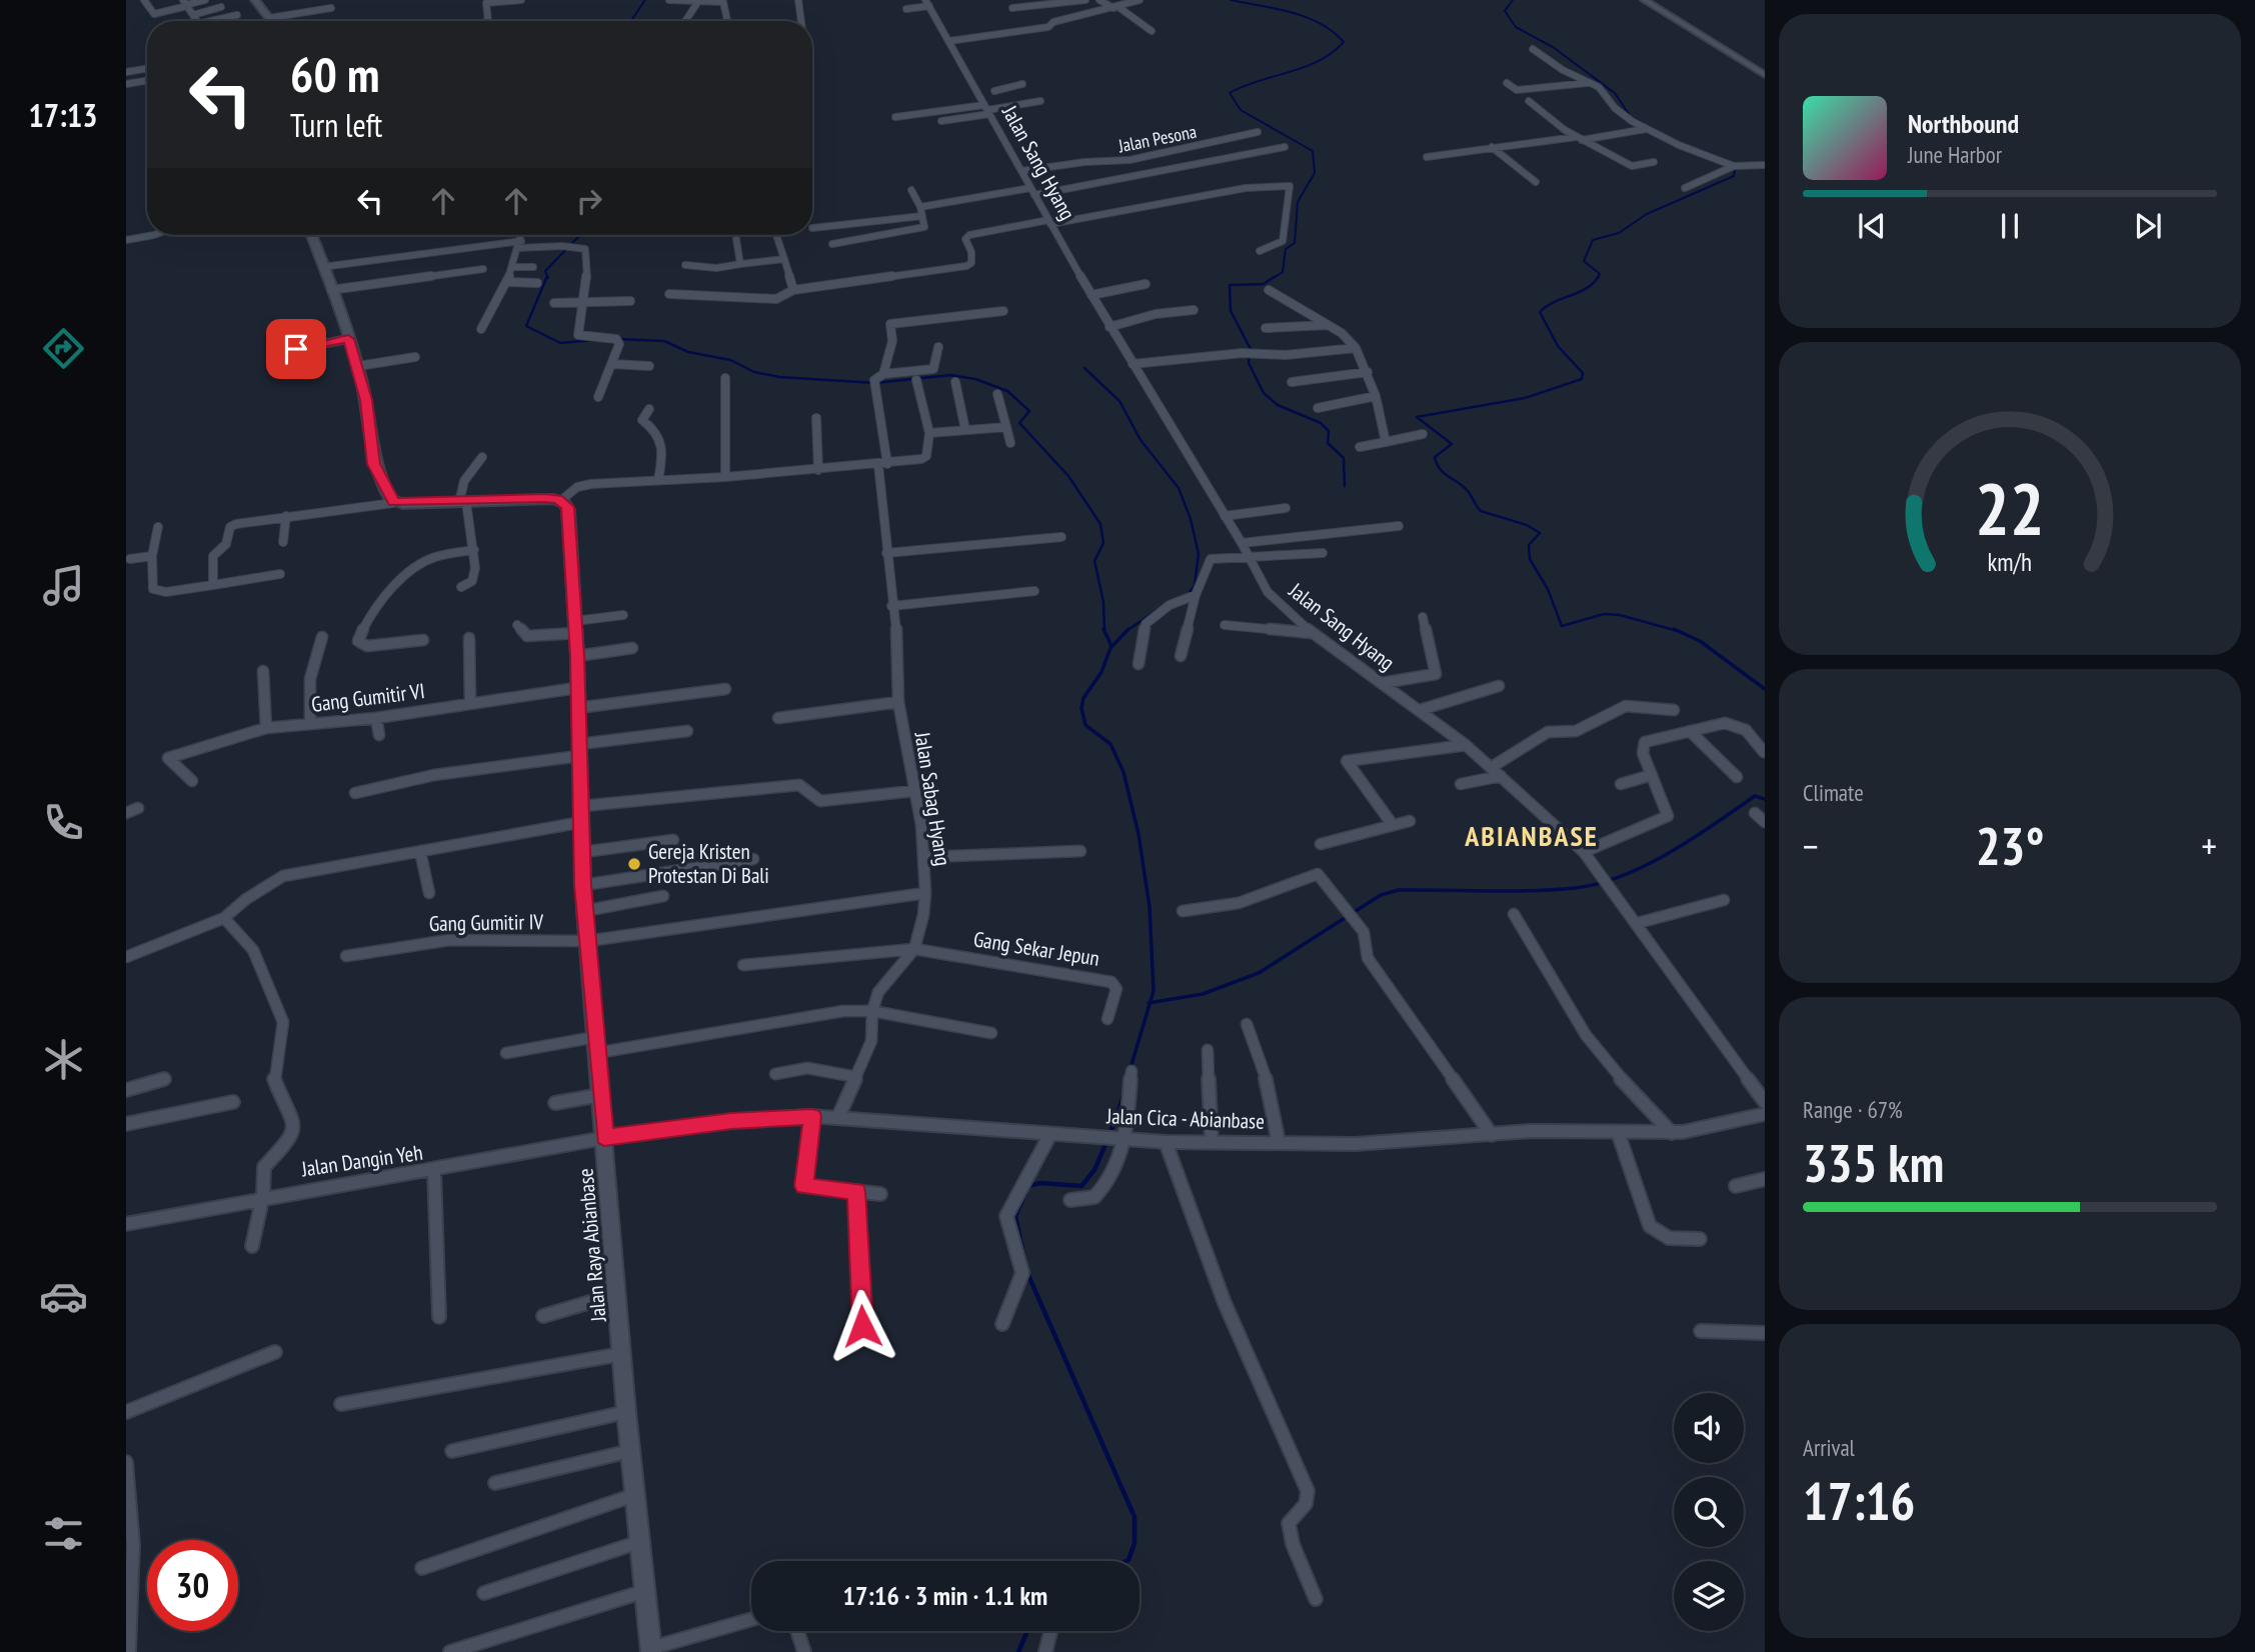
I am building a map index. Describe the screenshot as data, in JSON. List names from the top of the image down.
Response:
{
  "streets": {
    "main road": ["Jalan Raya Abianbase"],
    "street": [
      "Jalan Pesona",
      "Jalan Sang Hyang",
      "Gang Gumitir VI",
      "Jalan Sabag Hyang",
      "Gang Gumitir IV",
      "Gang Sekar Jepun",
      "Jalan Cica - Abianbase",
      "Jalan Dangin Yeh"
    ]
  },
  "crossings": [
    ["Jalan Pesona", "Jalan Sang Hyang"],
    ["Gang Gumitir VI", "Jalan Raya Abianbase"],
    ["Jalan Sabag Hyang", "Gang Gumitir IV"],
    ["Jalan Sabag Hyang", "Gang Sekar Jepun"],
    ["Jalan Sabag Hyang", "Jalan Cica - Abianbase"],
    ["Gang Gumitir IV", "Jalan Raya Abianbase"],
    ["Jalan Cica - Abianbase", "Jalan Dangin Yeh"],
    ["Jalan Cica - Abianbase", "Jalan Raya Abianbase"],
    ["Jalan Dangin Yeh", "Jalan Raya Abianbase"]
  ],
  "districts": ["ABIANBASE"],
  "places": ["Gereja Kristen Protestan Di Bali"],
  "page": {
    "tabs": "17:13",
    "turn": ["60 m", "Turn left"],
    "song": ["Northbound", "June Harbor"],
    "tile": [
      "Climate",
      ["Range · 67%", "335 km"],
      ["Arrival", "17:16"]
    ],
    "heat": ["−", "23°", "+"],
    "limit": "30",
    "trip": "17:16 · 3 min · 1.1 km",
    "gauge": ["22", "km/h"]
  }
}
